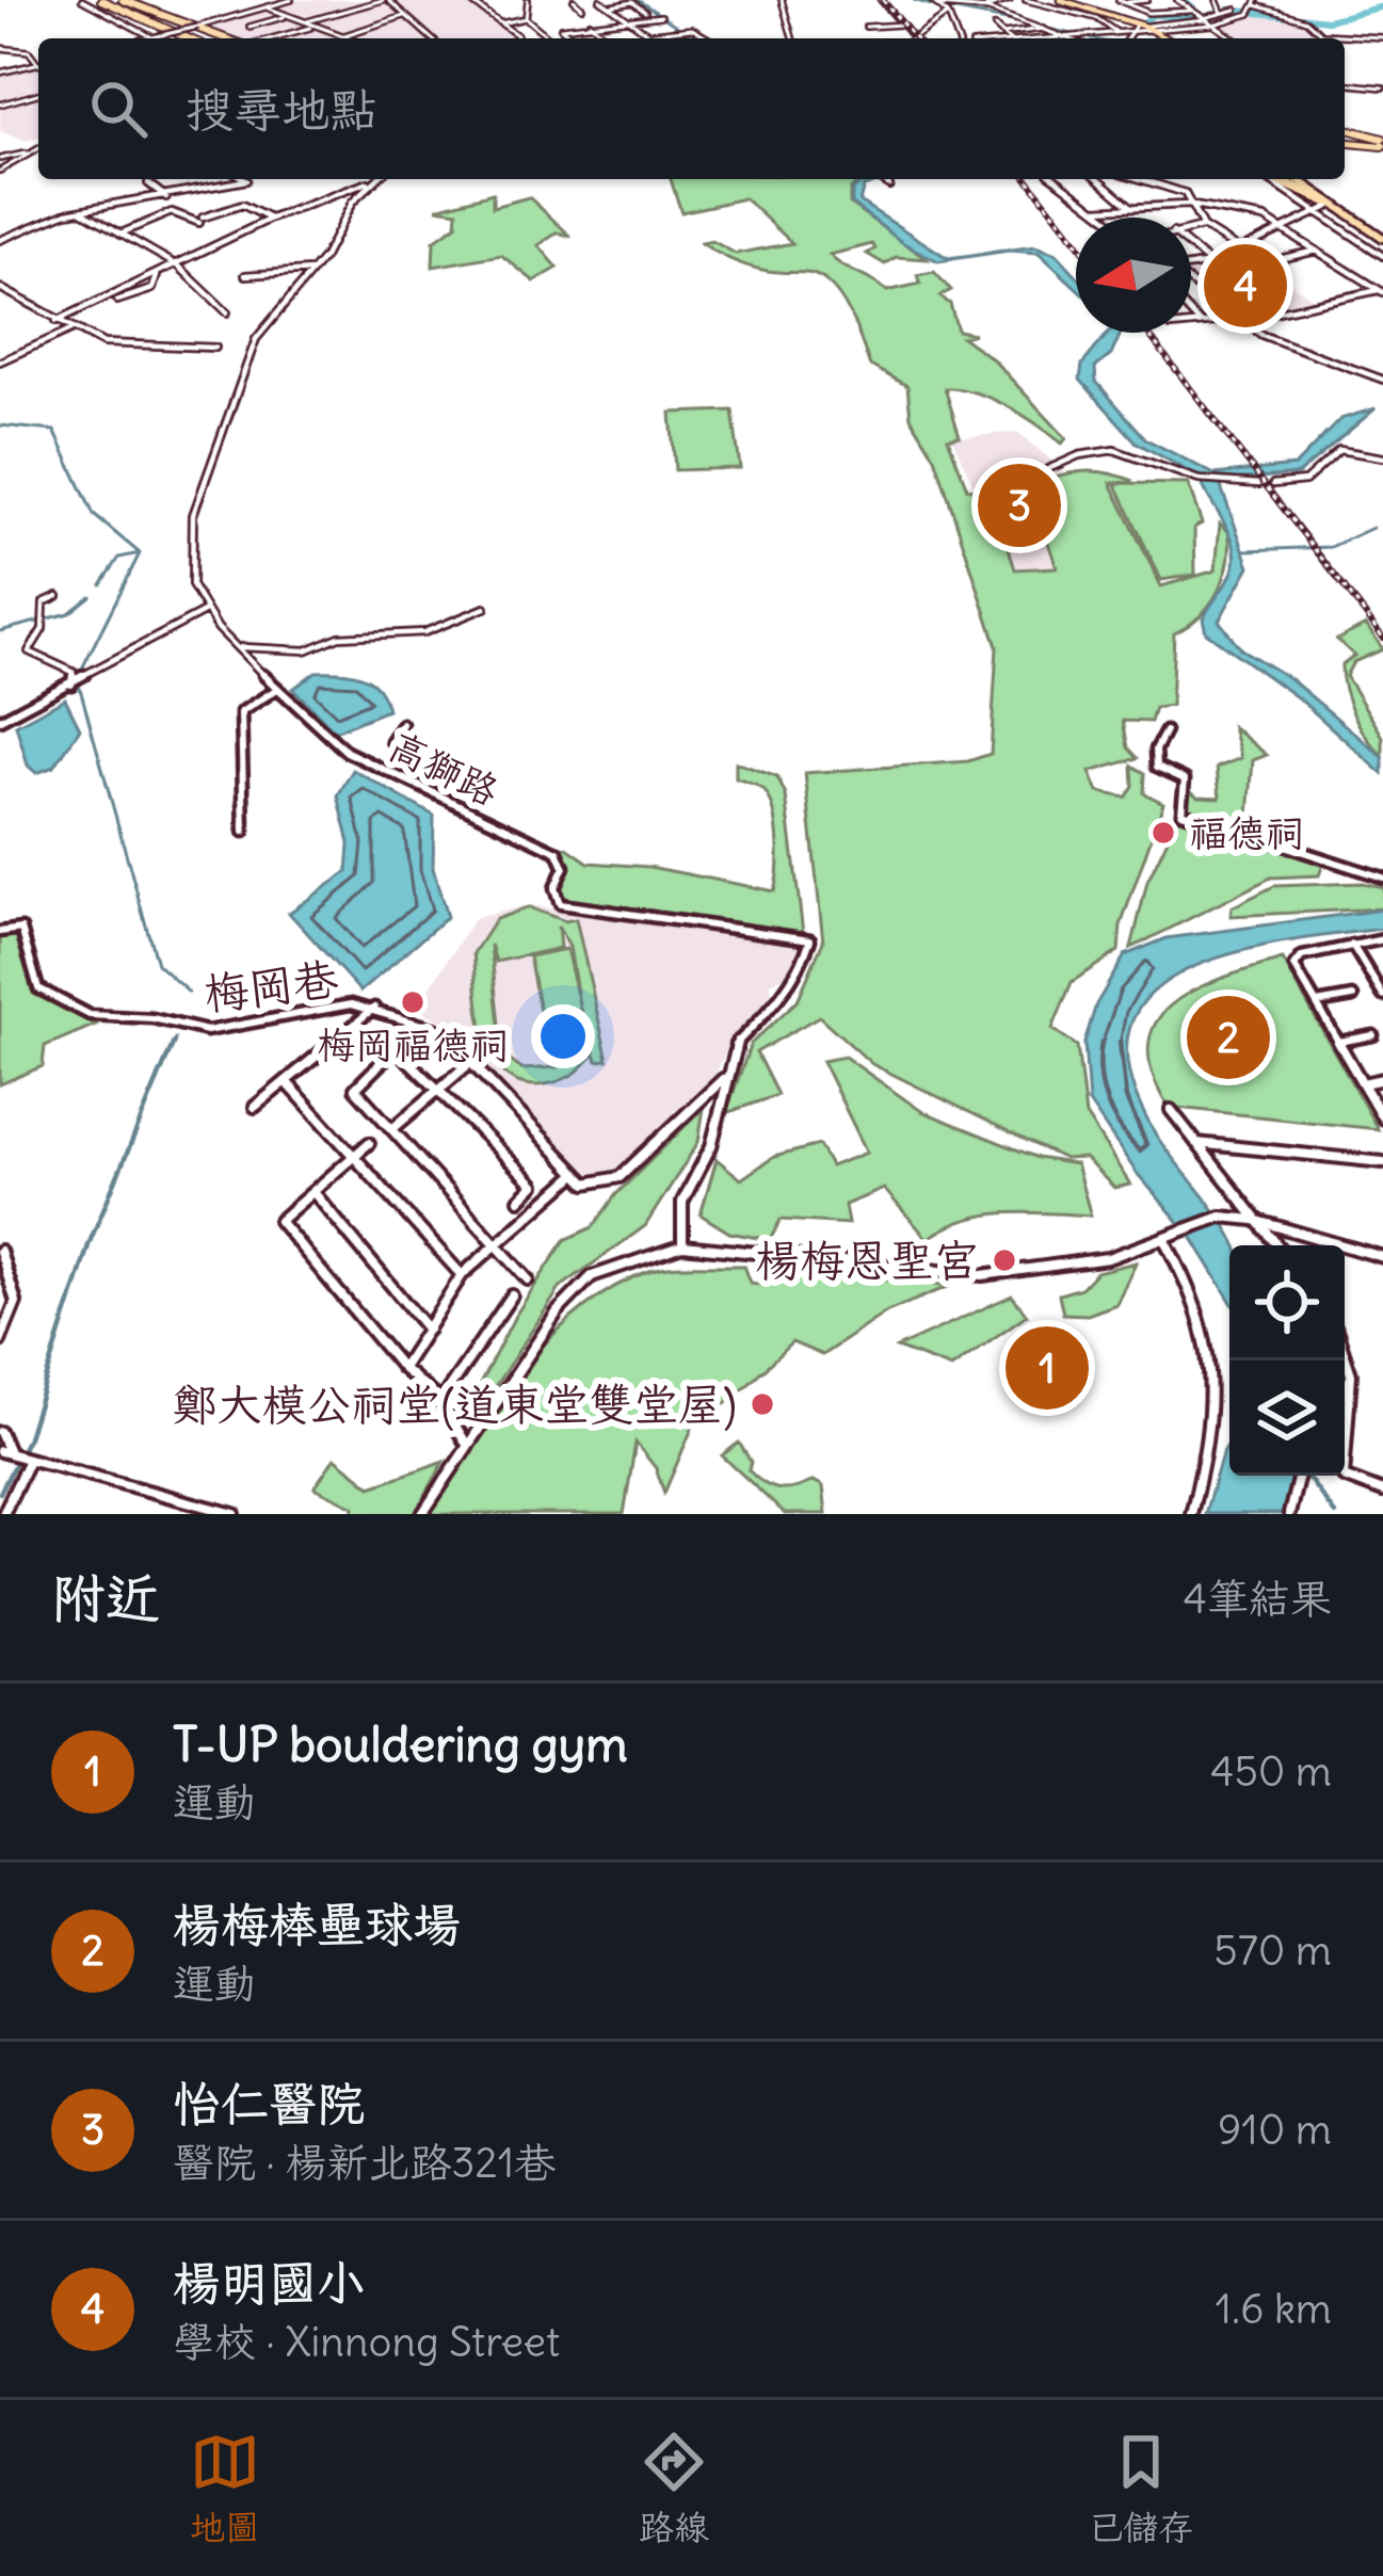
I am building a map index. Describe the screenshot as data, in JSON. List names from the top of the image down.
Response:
{
  "streets": {
    "street": ["高獅路", "梅岡巷"]
  },
  "places": [
    "福德祠",
    "梅岡福德祠",
    "楊梅恩聖宮",
    "鄭大模公祠堂(道東堂雙堂屋)"
  ],
  "north": "left",
  "page": {
    "search": "搜尋地點",
    "pins": [
      "4",
      "3",
      "2",
      "1"
    ],
    "heading": ["附近", "4筆結果"],
    "list": [
      {
        "mark": "1",
        "name": "T-UP bouldering gym",
        "note": "運動",
        "value": "450 m"
      },
      {
        "mark": "2",
        "name": "楊梅棒壘球場",
        "note": "運動",
        "value": "570 m"
      },
      {
        "mark": "3",
        "name": "怡仁醫院",
        "note": "醫院 · 楊新北路321巷",
        "value": "910 m"
      },
      {
        "mark": "4",
        "name": "楊明國小",
        "note": "學校 · Xinnong Street",
        "value": "1.6 km"
      }
    ],
    "nav": ["地圖", "路線", "已儲存"]
  }
}
